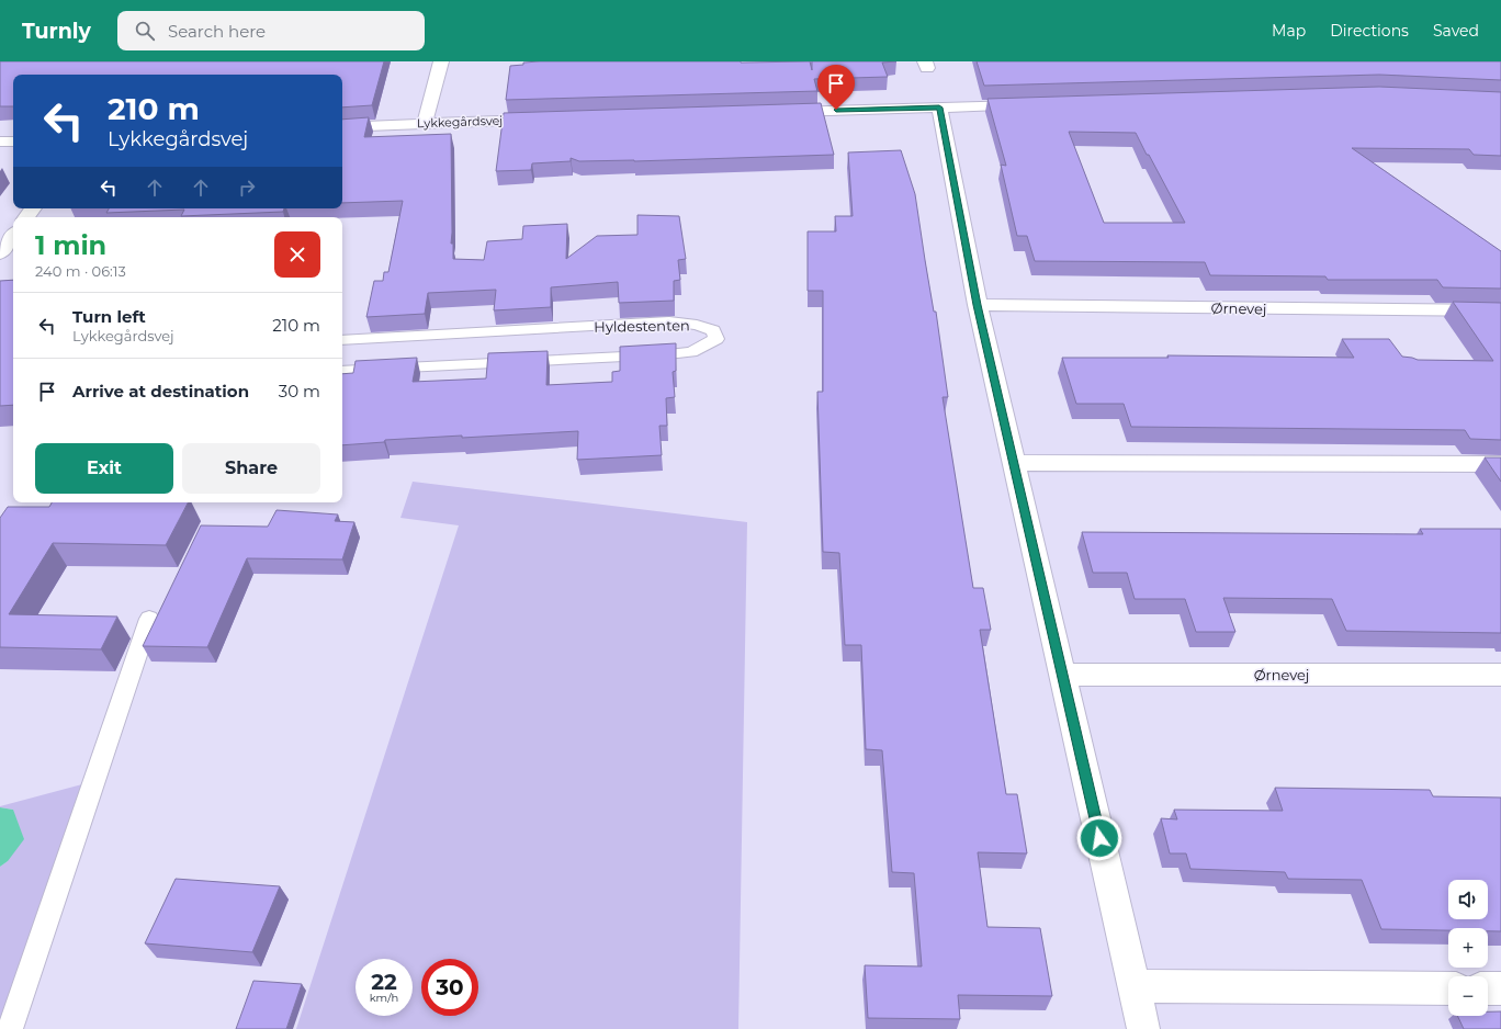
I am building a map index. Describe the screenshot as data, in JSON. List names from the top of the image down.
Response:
{
  "streets": {
    "street": ["Lykkegårdsvej", "Ørnevej"],
    "lane": ["Hyldestenten"]
  },
  "page": {
    "header": "Turnly",
    "search": "Search here",
    "nav": ["Map", "Directions", "Saved"],
    "turn": ["210 m", "Lykkegårdsvej"],
    "heading": ["1 min", "240 m · 06:13"],
    "list": [
      {
        "name": "Turn left",
        "note": "Lykkegårdsvej",
        "value": "210 m"
      },
      {
        "name": "Arrive at destination",
        "value": "30 m"
      }
    ],
    "buttons": ["Exit", "Share"],
    "map_buttons": ["+", "−"],
    "speed": "22 km/h",
    "limit": "30"
  }
}
